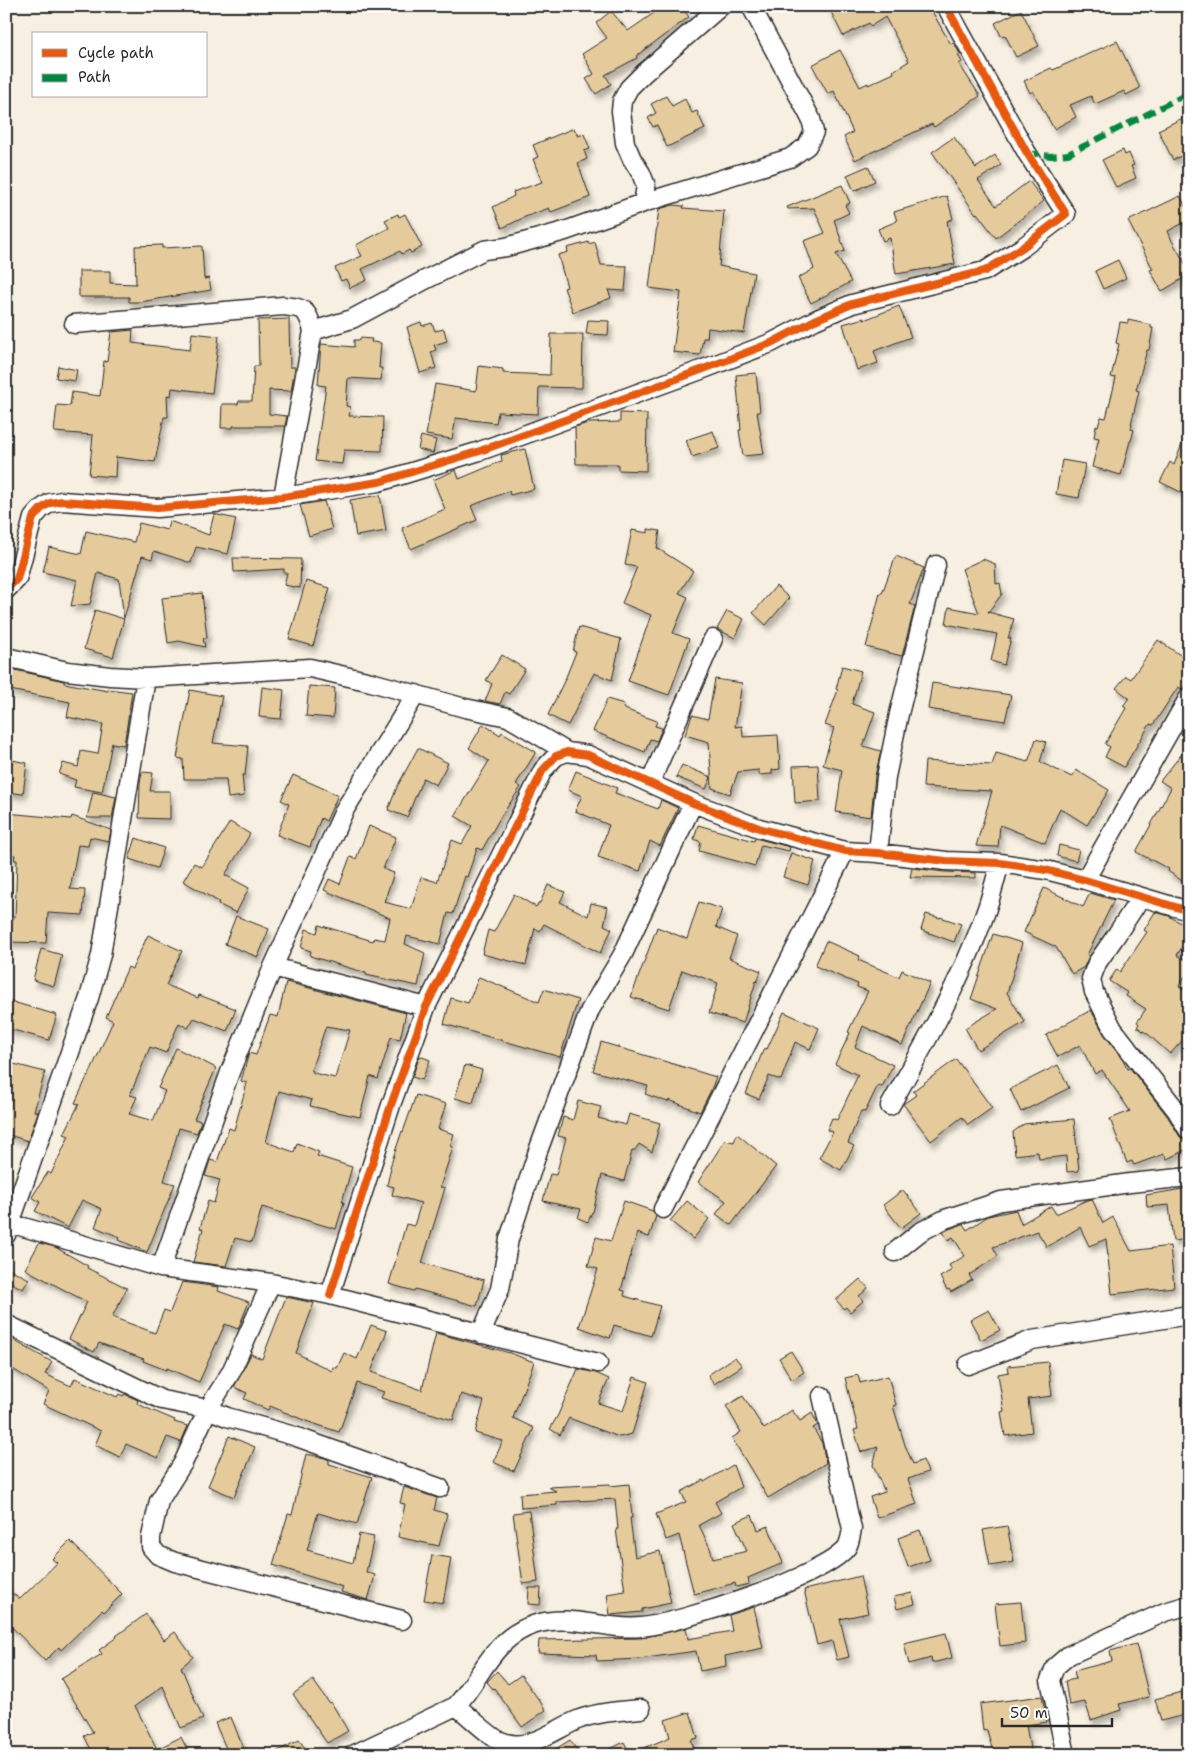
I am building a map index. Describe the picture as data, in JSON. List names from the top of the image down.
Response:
{
  "legend": ["Cycle path", "Path"],
  "scale_bar": "50 m"
}
